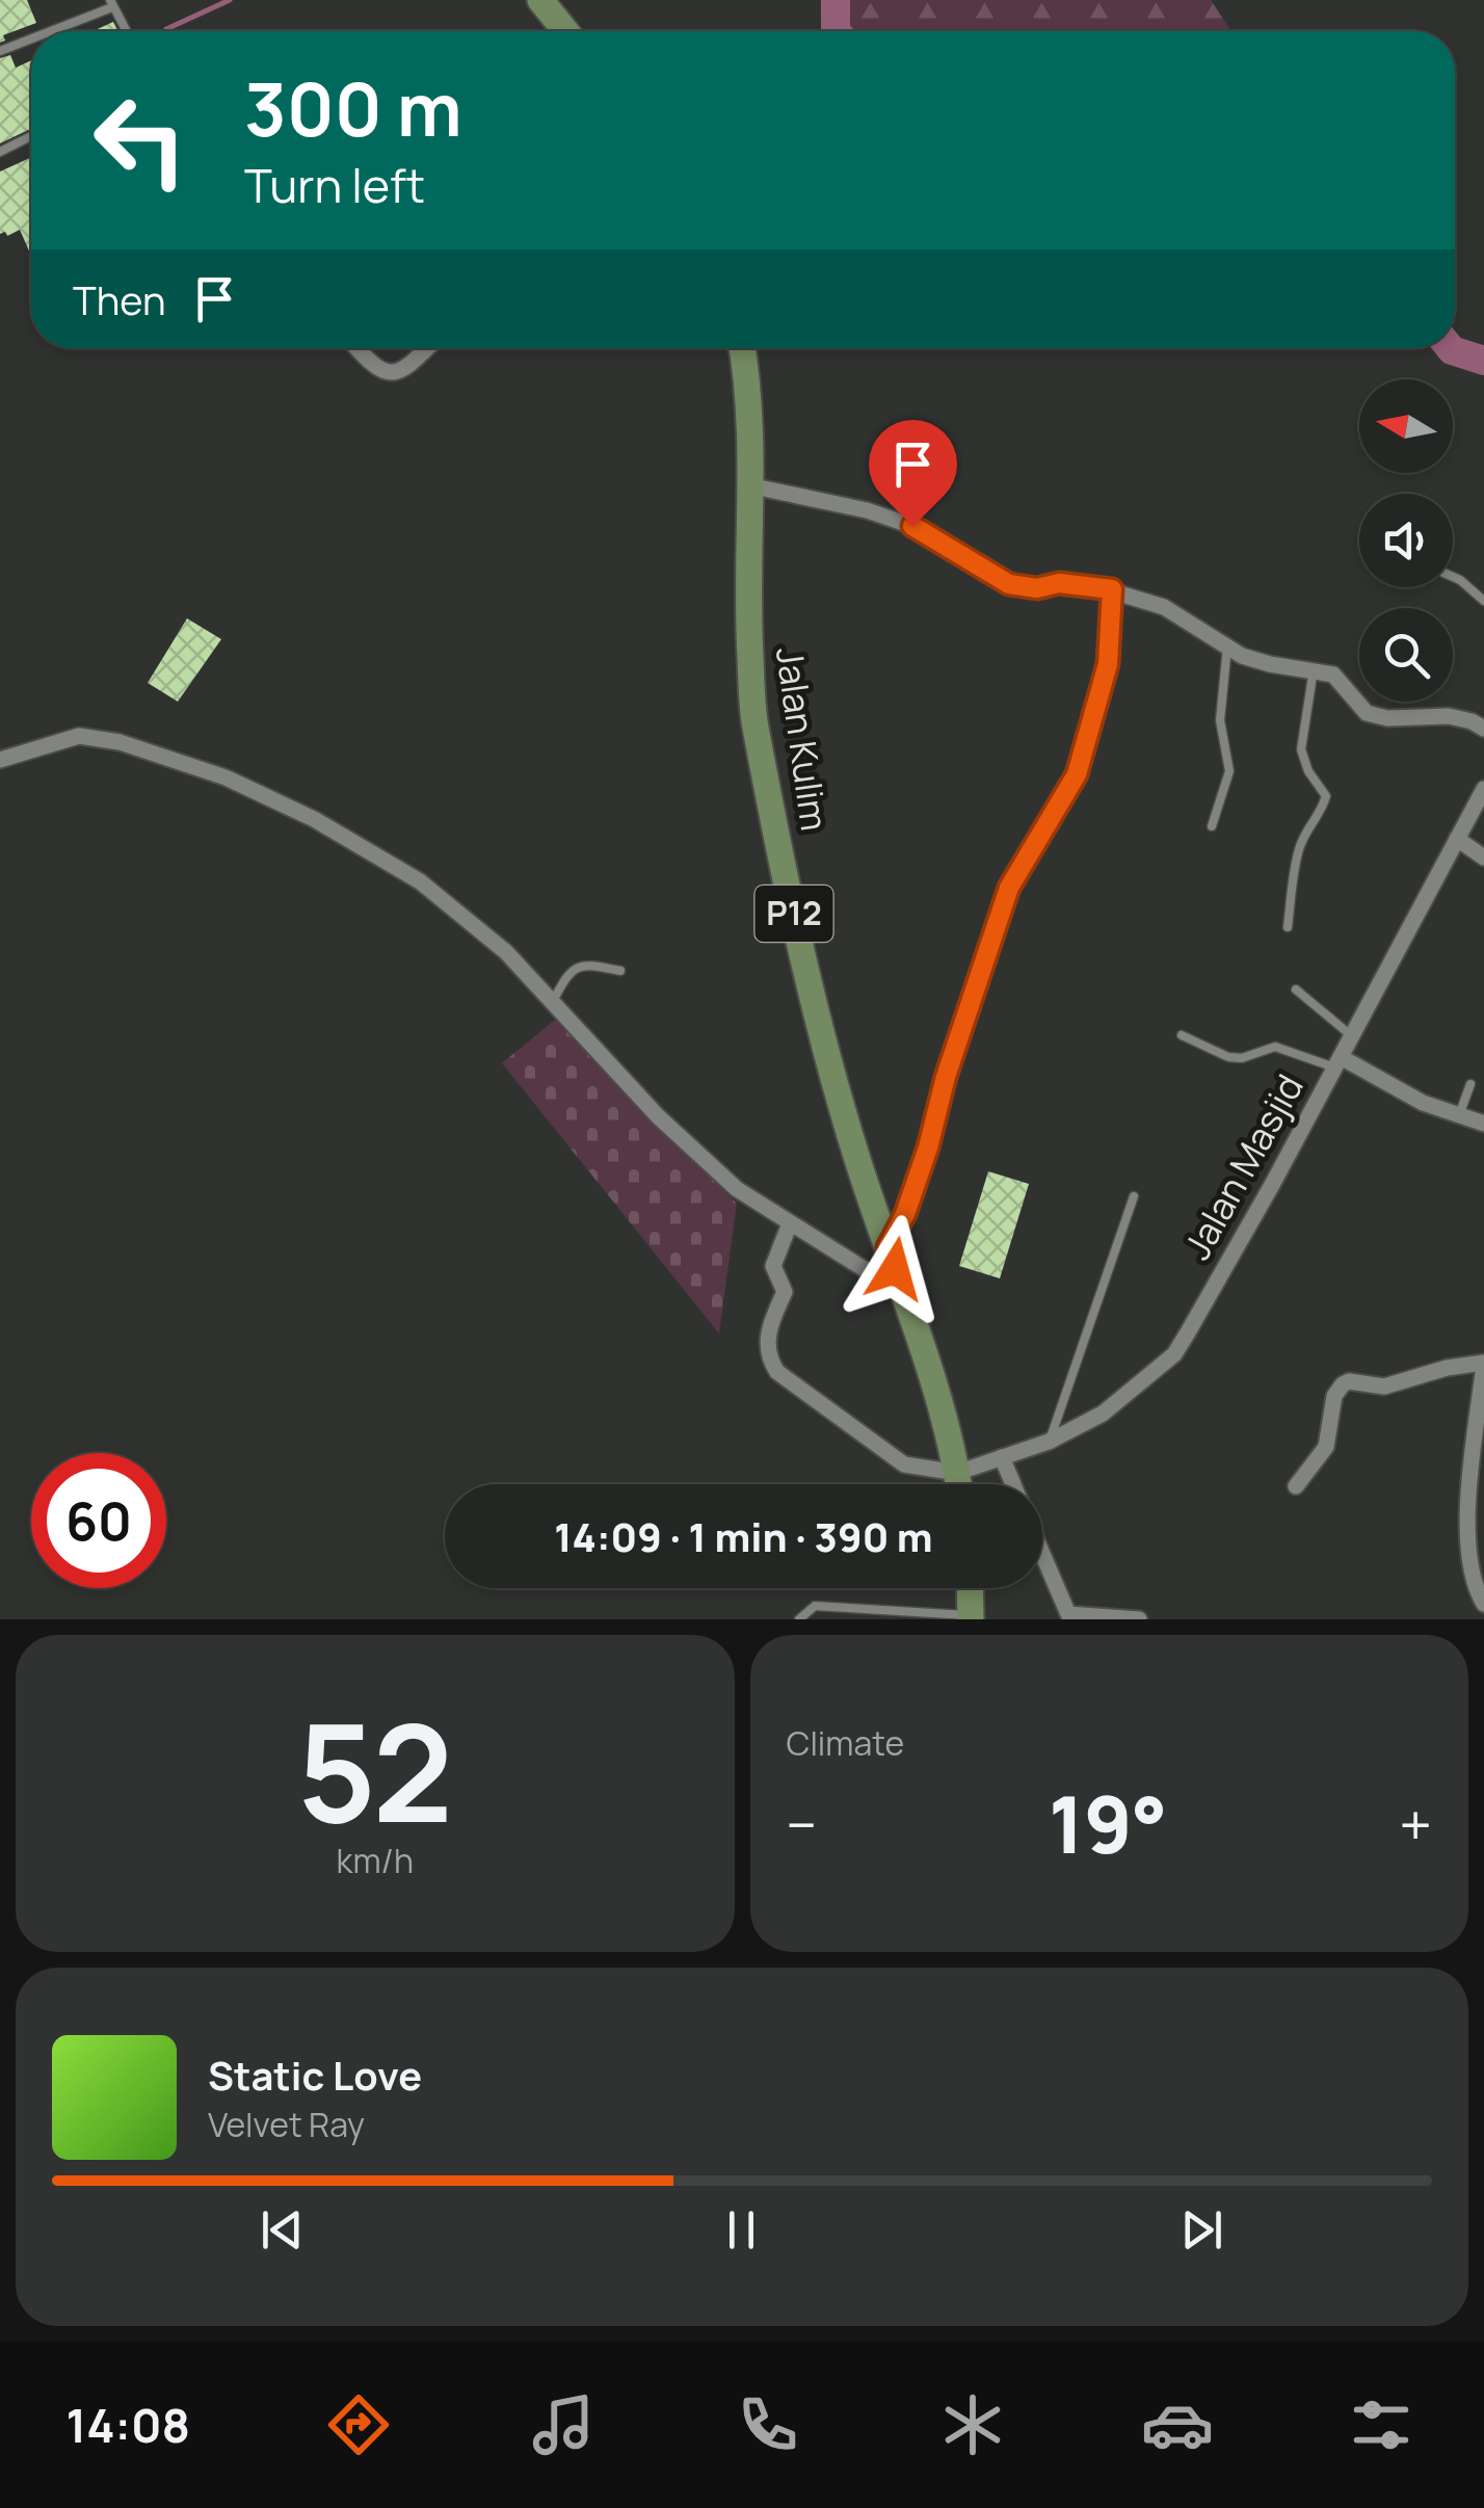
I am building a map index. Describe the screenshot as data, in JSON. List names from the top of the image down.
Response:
{
  "streets": {
    "main road": ["Jalan Kulim", "P12"],
    "street": ["Jalan Masjid"]
  },
  "crossings": [
    ["Jalan Kulim", "Jalan Masjid"]
  ],
  "north": "left",
  "page": {
    "turn": ["300 m", "Turn left"],
    "then": "Then",
    "limit": "60",
    "trip": "14:09 · 1 min · 390 m",
    "tile": [
      ["52", "km/h"],
      "Climate"
    ],
    "heat": ["−", "19°", "+"],
    "song": ["Static Love", "Velvet Ray"],
    "tabs": "14:08"
  }
}
